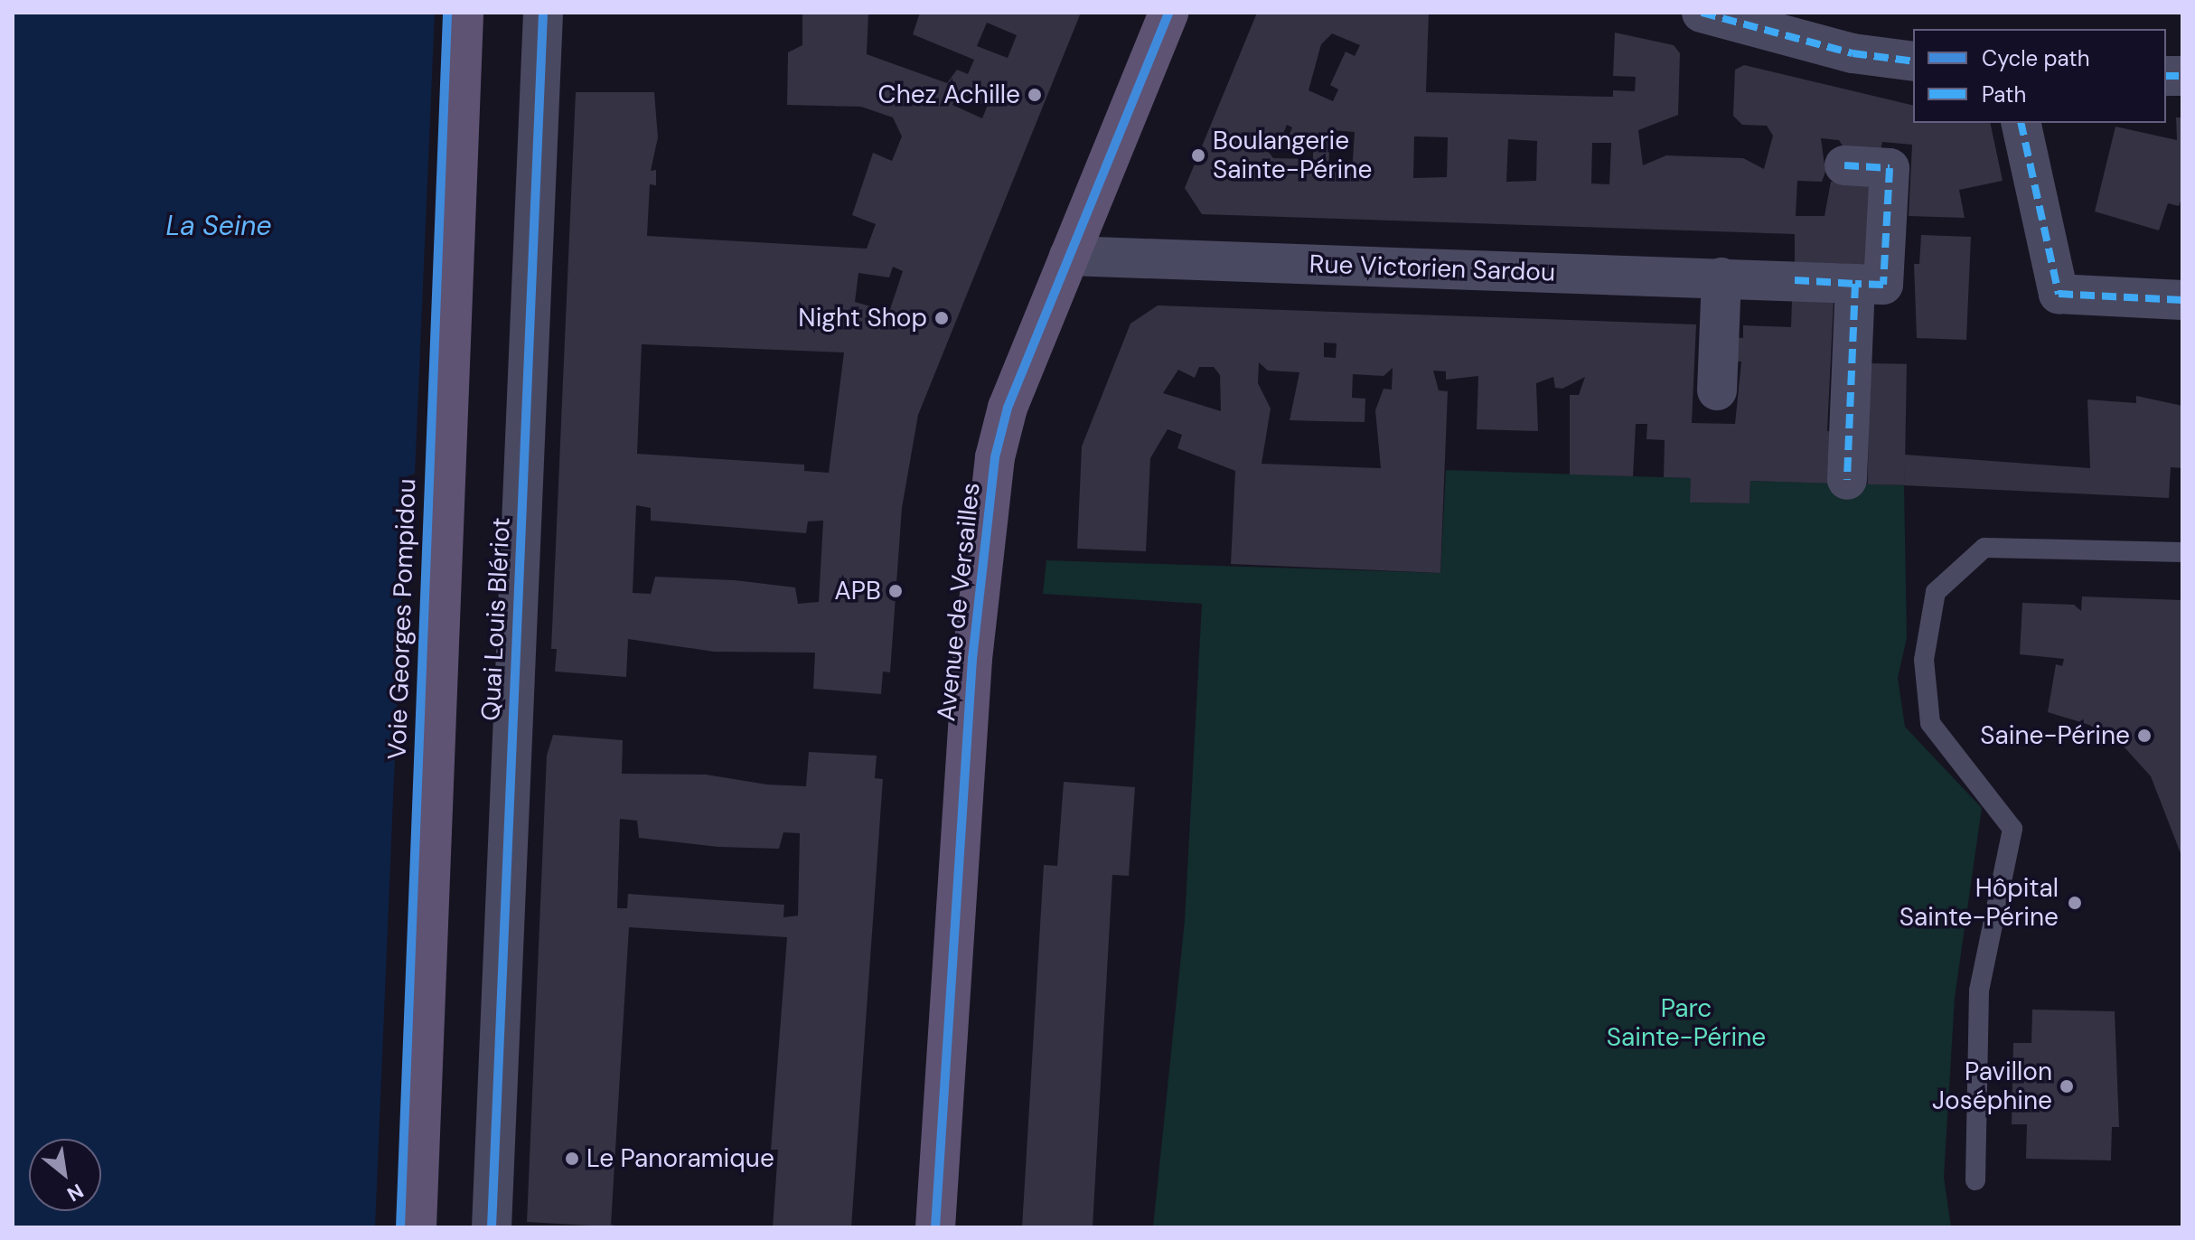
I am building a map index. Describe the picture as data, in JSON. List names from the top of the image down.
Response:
{
  "streets": {
    "main road": ["Avenue de Versailles", "Voie Georges Pompidou"],
    "street": ["Rue Victorien Sardou", "Quai Louis Blériot"]
  },
  "crossings": [
    ["Rue Victorien Sardou", "Avenue de Versailles"]
  ],
  "water": ["La Seine"],
  "parks": ["Parc Sainte-Périne"],
  "places": [
    "Chez Achille",
    "Boulangerie Sainte-Périne",
    "Night Shop",
    "APB",
    "Saine-Périne",
    "Hôpital Sainte-Périne",
    "Pavillon Joséphine",
    "Le Panoramique"
  ],
  "legend": ["Cycle path", "Path"],
  "north": "bottom right"
}
